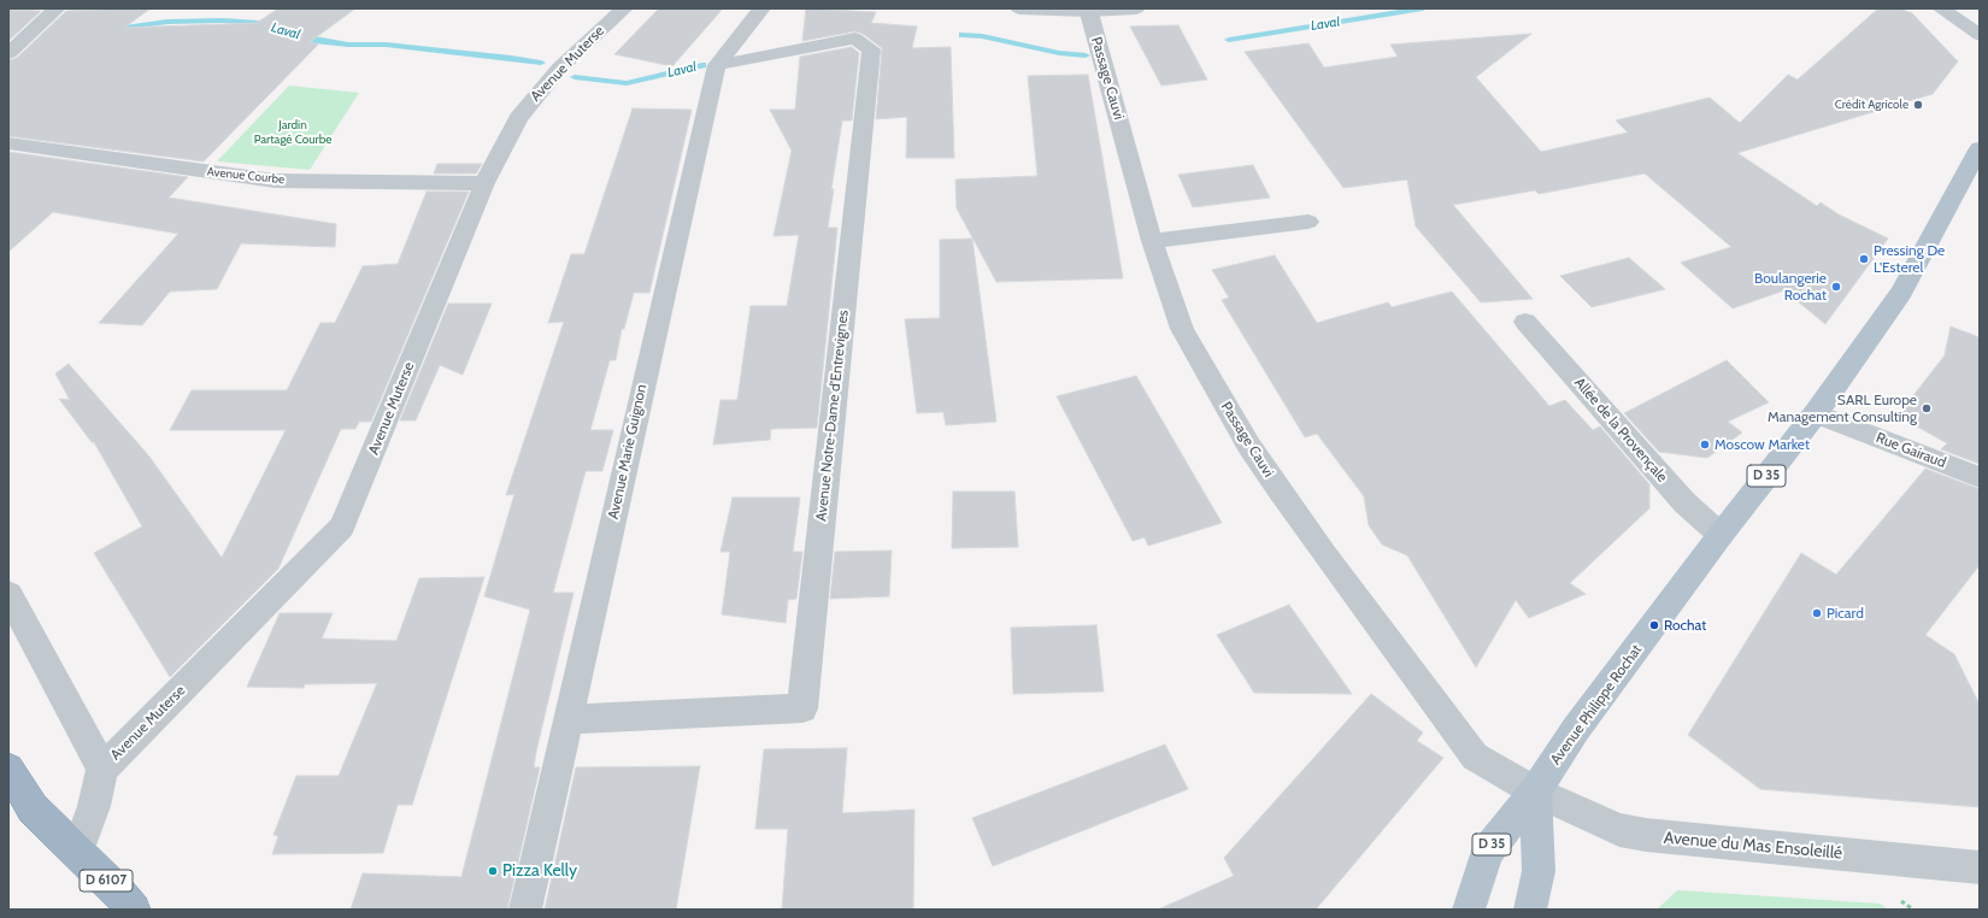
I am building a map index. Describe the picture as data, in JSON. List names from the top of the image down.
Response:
{
  "streets": {
    "highway": ["D 6107"],
    "main road": ["D 35", "Avenue Philippe Rochat"],
    "street": [
      "Avenue Muterse",
      "Passage Cauvi",
      "Avenue Courbe",
      "Avenue Notre-Dame d'Entrevignes",
      "Allée de la Provençale",
      "Rue Gairaud",
      "Avenue Marie Guignon",
      "Avenue du Mas Ensoleillé"
    ]
  },
  "crossings": [
    ["Avenue Muterse", "Avenue Courbe"],
    ["Passage Cauvi", "Avenue Philippe Rochat"],
    ["Passage Cauvi", "Avenue du Mas Ensoleillé"],
    ["Avenue Notre-Dame d'Entrevignes", "Avenue Marie Guignon"],
    ["Allée de la Provençale", "Avenue Philippe Rochat"],
    ["Rue Gairaud", "Avenue Philippe Rochat"],
    ["Avenue Philippe Rochat", "Avenue du Mas Ensoleillé"]
  ],
  "water": ["Laval"],
  "parks": ["Jardin Partagé Courbe"],
  "places": [
    "Crédit Agricole",
    "Pressing De L'Esterel",
    "Boulangerie Rochat",
    "SARL Europe Management Consulting",
    "Moscow Market",
    "Picard",
    "Rochat",
    "Pizza Kelly"
  ]
}
